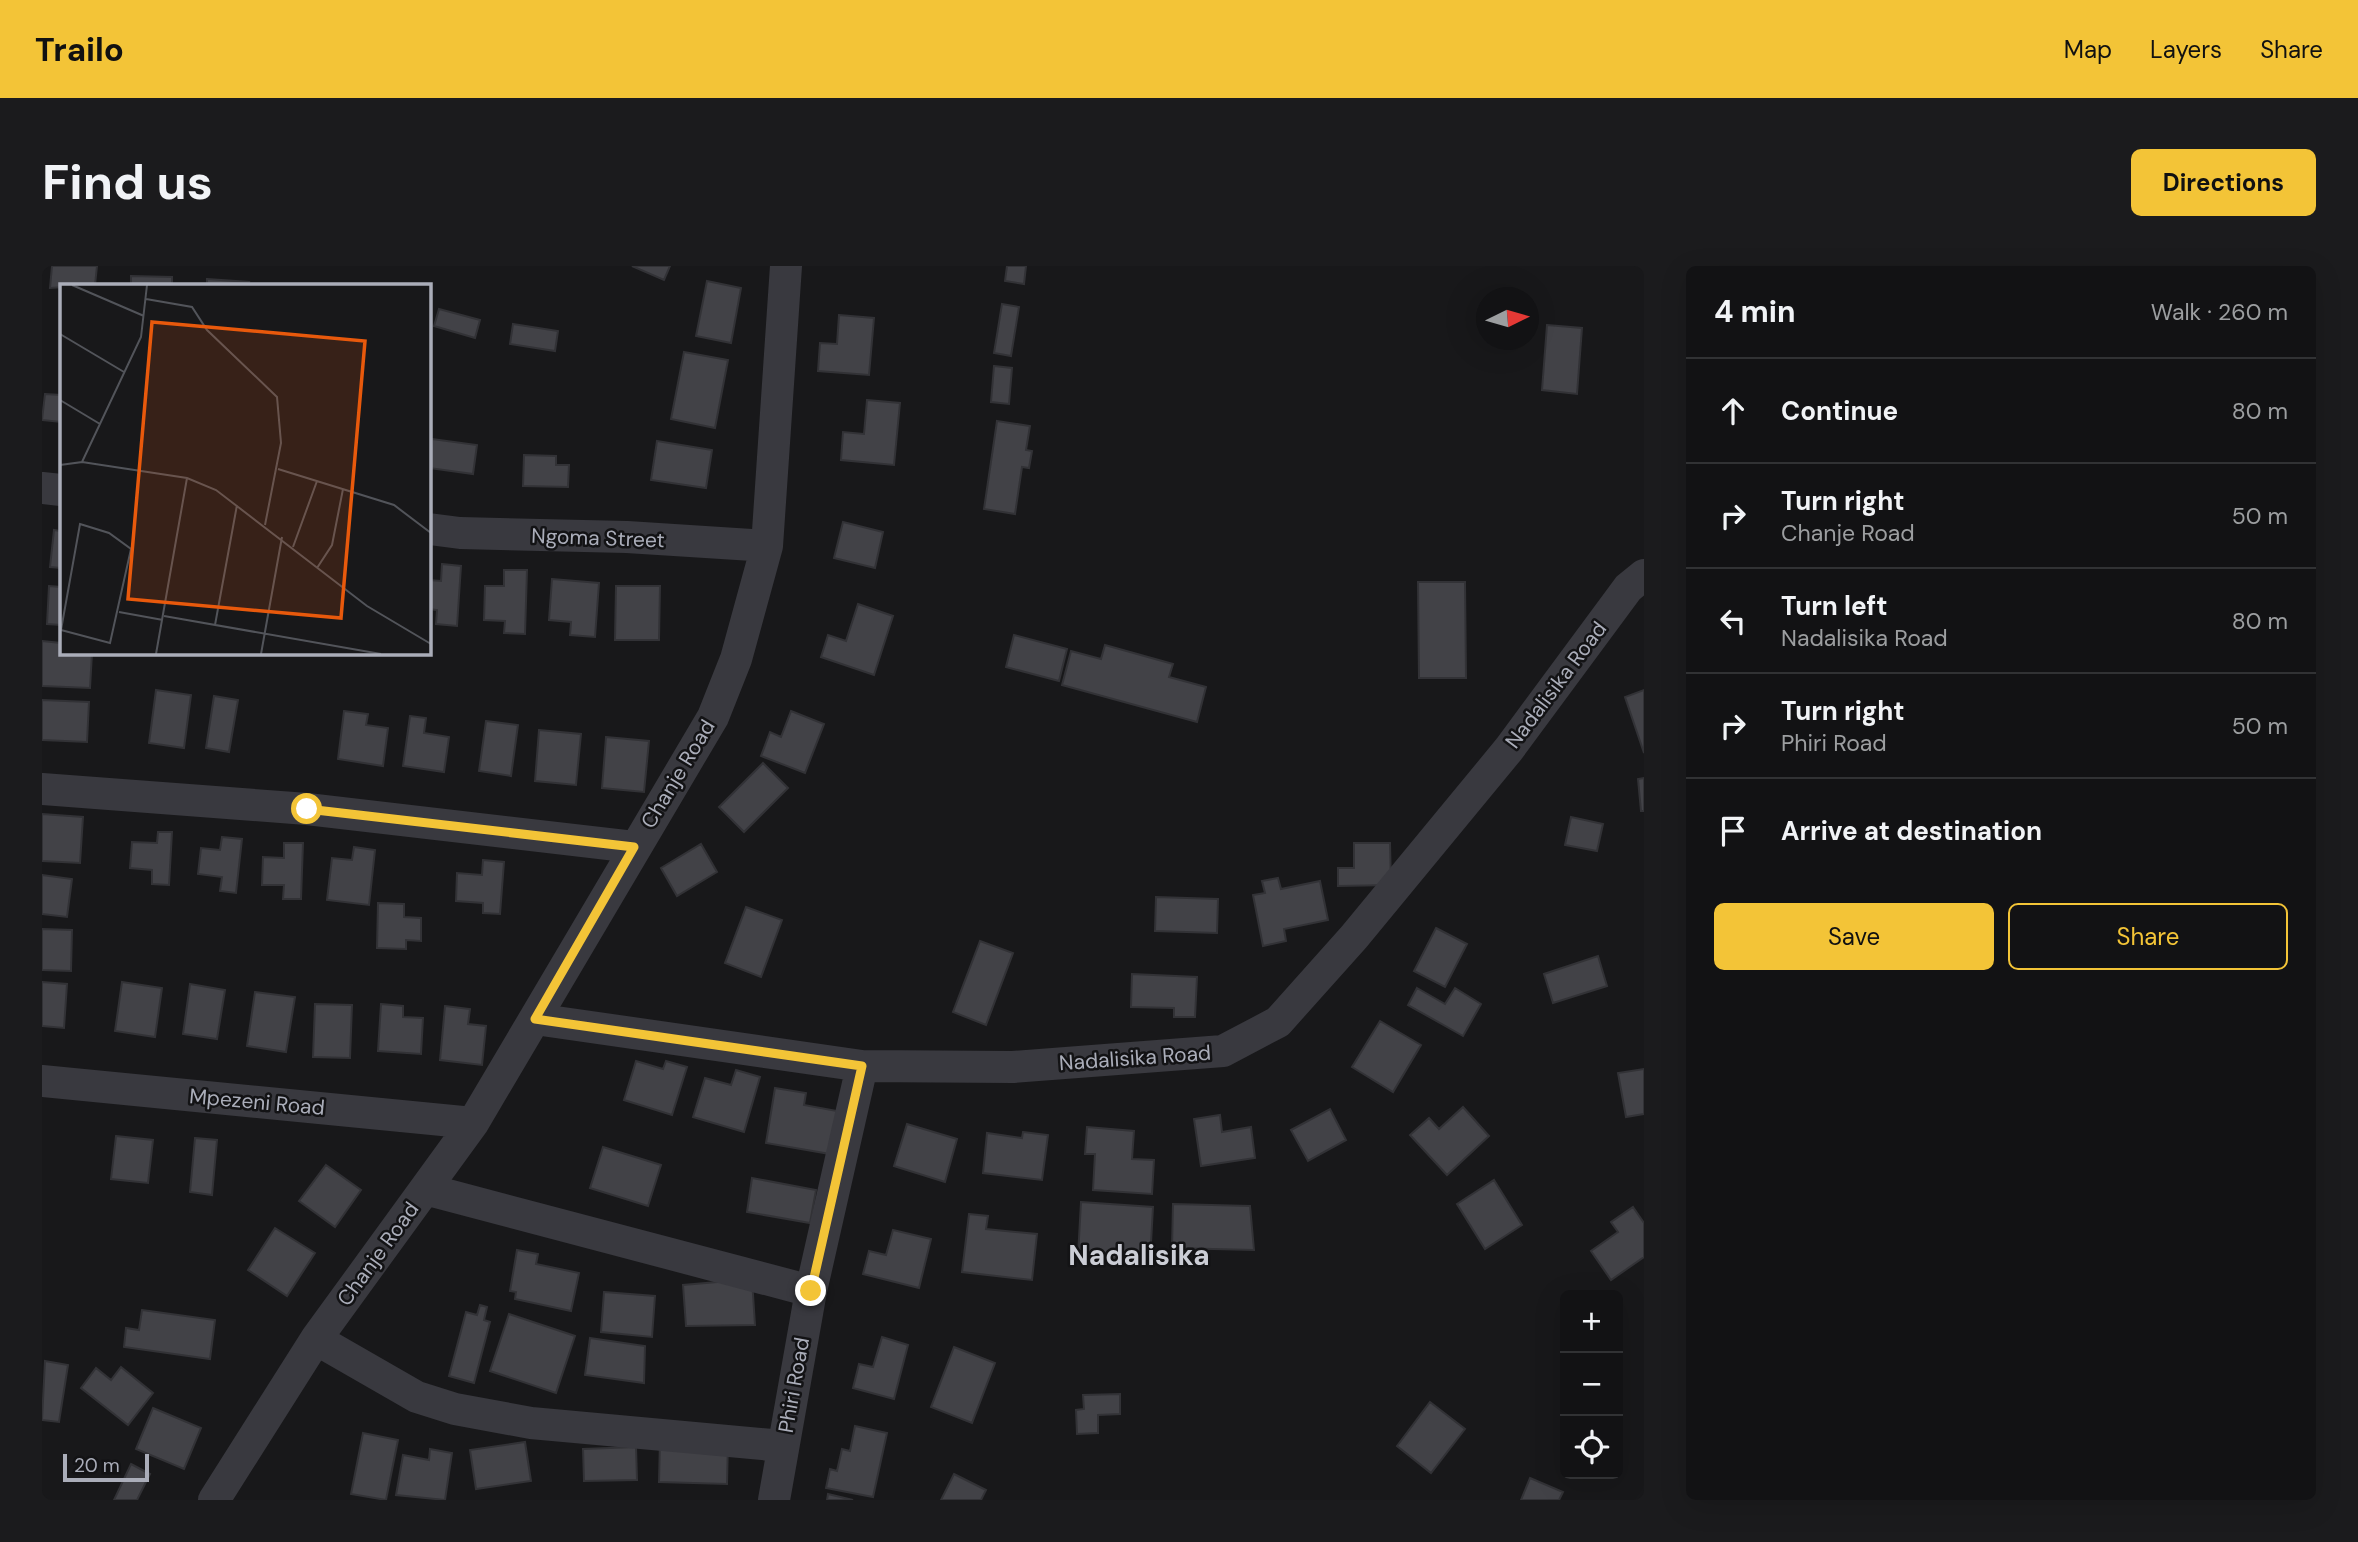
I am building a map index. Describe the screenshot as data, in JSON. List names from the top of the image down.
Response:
{
  "streets": {
    "street": [
      "Ngoma Street",
      "Nadalisika Road",
      "Chanje Road",
      "Mpezeni Road",
      "Phiri Road"
    ]
  },
  "crossings": [
    ["Ngoma Street", "Chanje Road"],
    ["Nadalisika Road", "Chanje Road"],
    ["Nadalisika Road", "Phiri Road"],
    ["Chanje Road", "Mpezeni Road"]
  ],
  "districts": ["Nadalisika"],
  "scale_bar": "20 m",
  "north": "right",
  "page": {
    "header": "Trailo",
    "nav": ["Map", "Layers", "Share"],
    "buttons": [
      "Directions",
      ["Save", "Share"]
    ],
    "title": "Find us",
    "heading": ["4 min", "Walk · 260 m"],
    "list": [
      ["Continue", "80 m"],
      ["Turn right", "Chanje Road", "50 m"],
      ["Turn left", "Nadalisika Road", "80 m"],
      ["Turn right", "Phiri Road", "50 m"],
      "Arrive at destination"
    ],
    "map_buttons": ["+", "−"],
    "scale": "20 m"
  }
}
